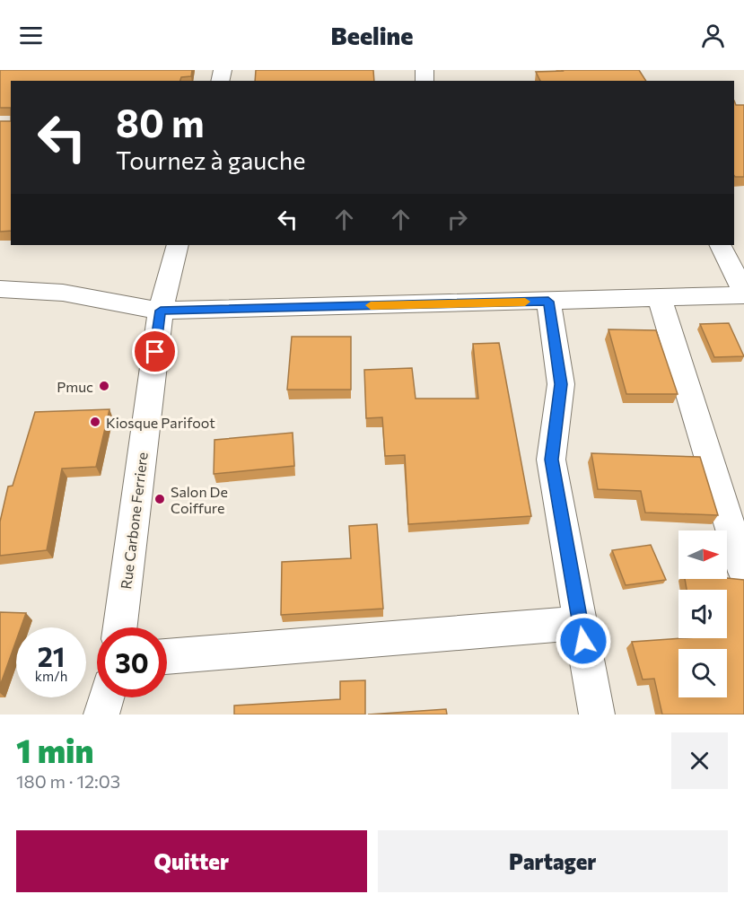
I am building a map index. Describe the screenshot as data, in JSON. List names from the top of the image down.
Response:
{
  "streets": {
    "street": ["Rue Carbone Ferriere"]
  },
  "places": ["Pmuc", "Kiosque Parifoot", "Salon De Coiffure"],
  "north": "right",
  "page": {
    "header": "Beeline",
    "turn": ["80 m", "Tournez à gauche"],
    "speed": "21 km/h",
    "limit": "30",
    "heading": ["1 min", "180 m · 12:03"],
    "buttons": ["Quitter", "Partager"]
  }
}
